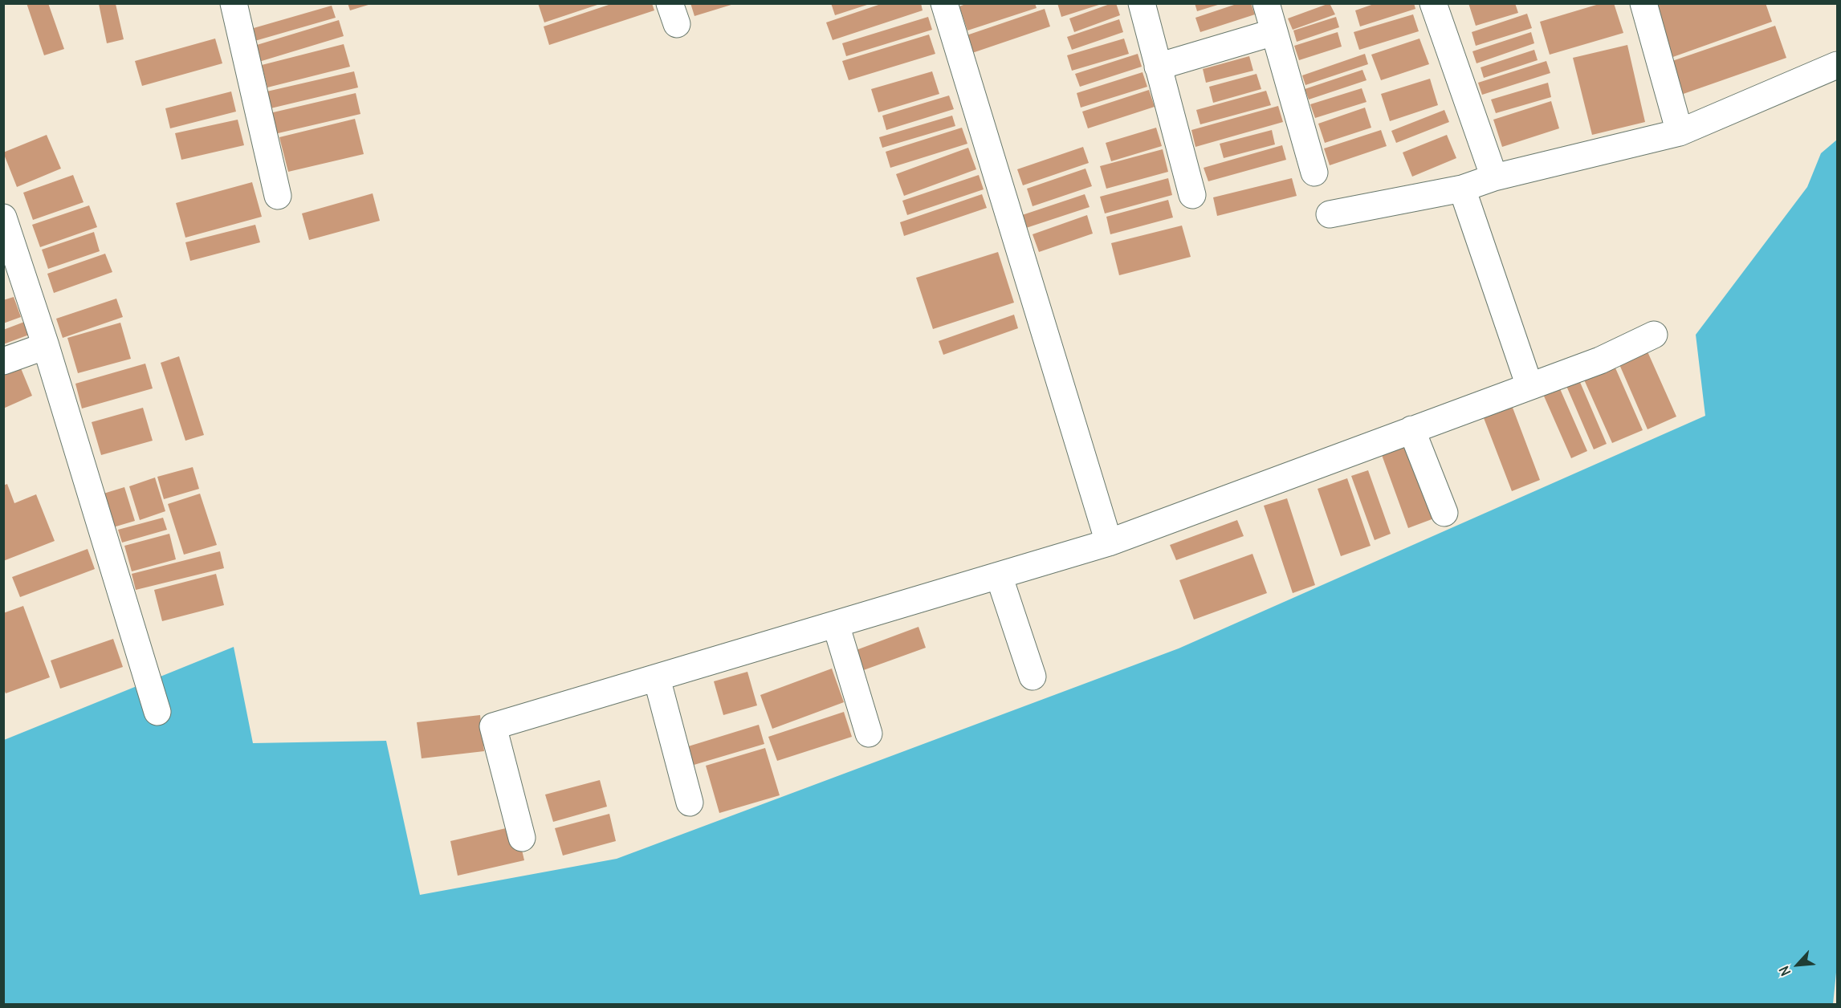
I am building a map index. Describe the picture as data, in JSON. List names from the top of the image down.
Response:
{
  "north": "bottom left"
}
